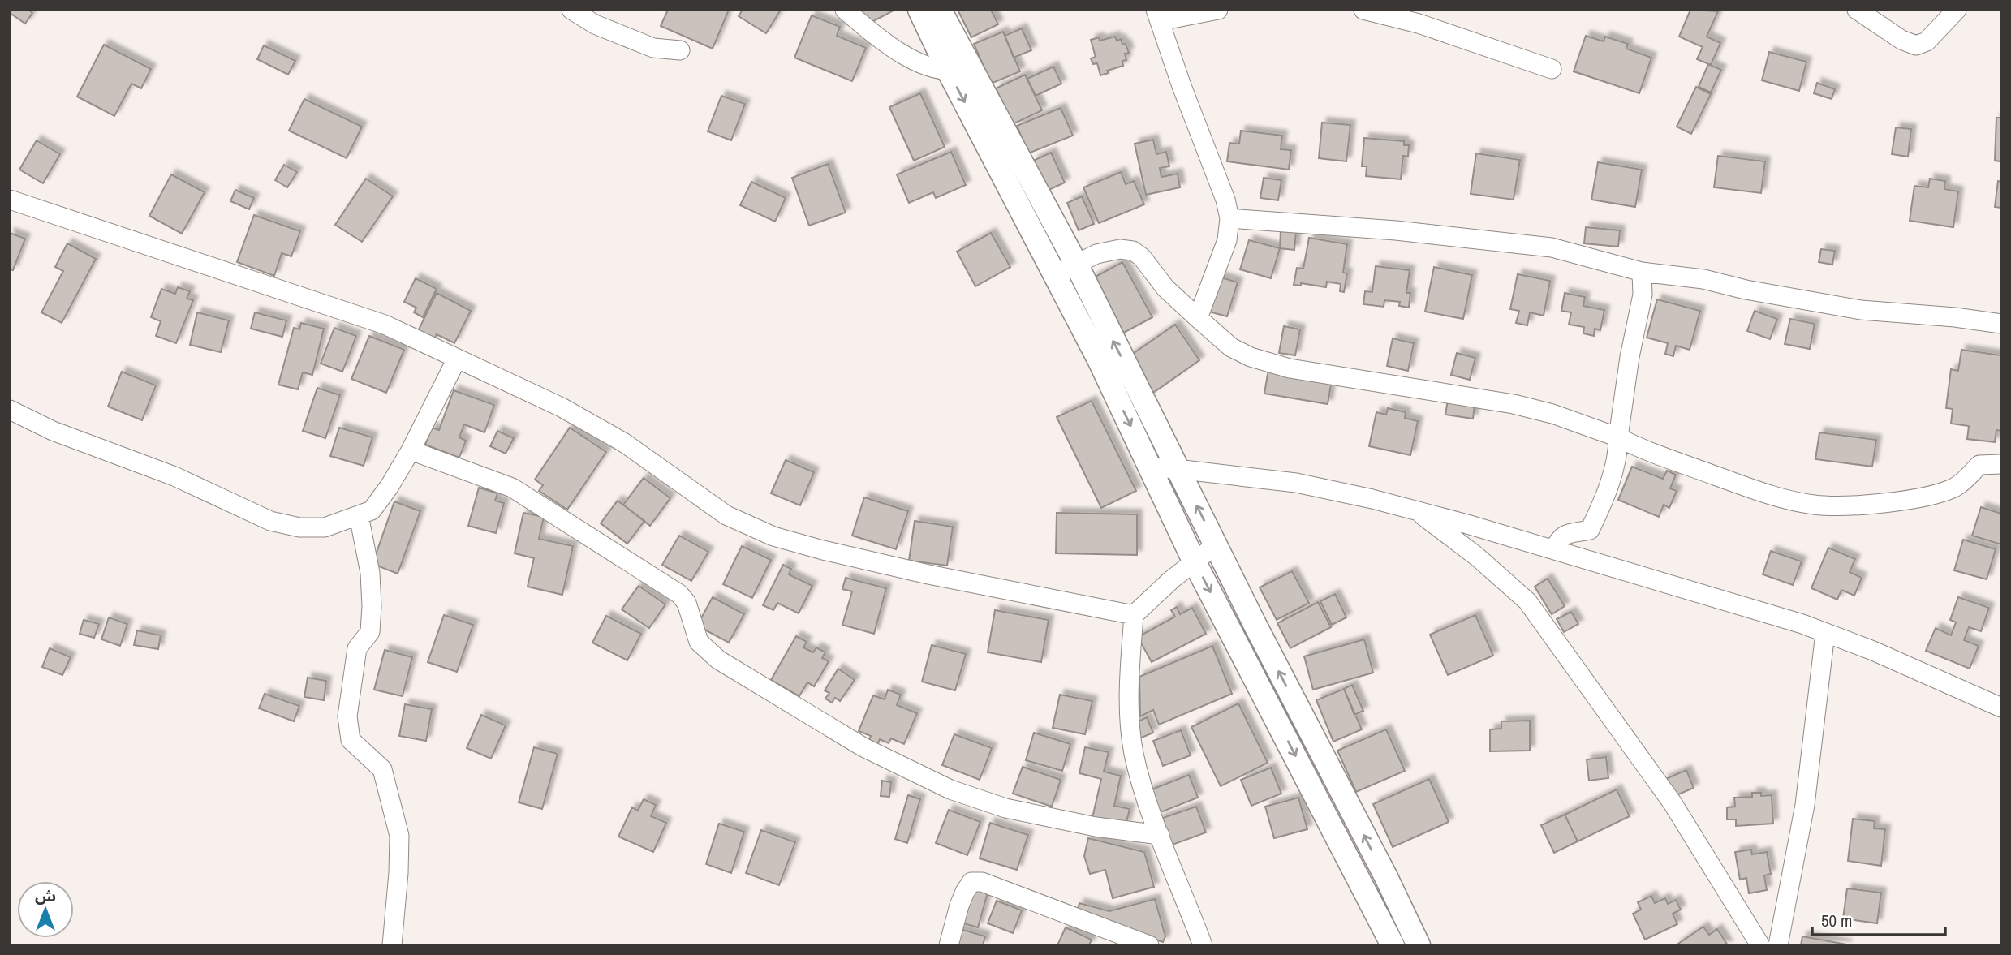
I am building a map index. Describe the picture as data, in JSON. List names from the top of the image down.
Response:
{
  "scale_bar": "50 m",
  "north": "top"
}
